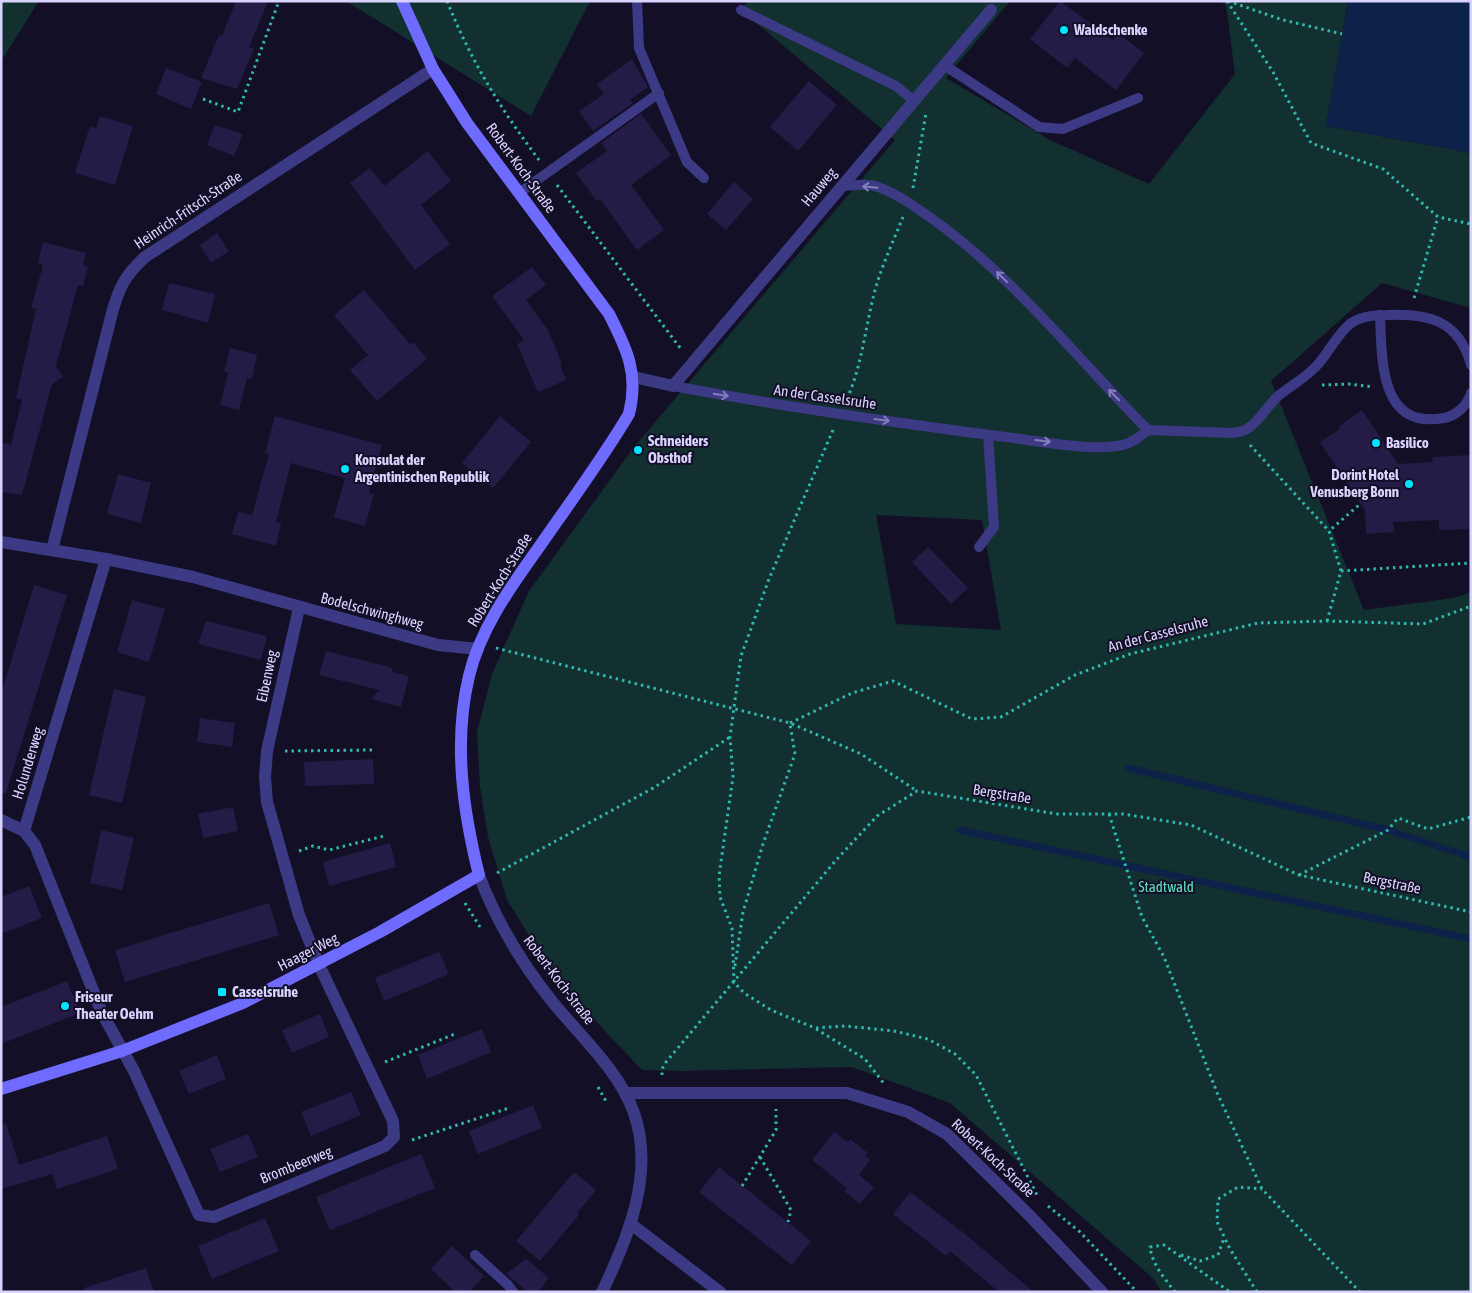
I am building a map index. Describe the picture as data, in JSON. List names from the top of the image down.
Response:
{
  "streets": {
    "street": [
      "Robert-Koch-Straße",
      "Hauweg",
      "Heinrich-Fritsch-Straße",
      "Bodelschwinghweg",
      "Eibenweg",
      "Holunderweg",
      "Haager Weg",
      "Brombeerweg"
    ],
    "lane": ["An der Casselsruhe"],
    "path": ["Bergstraße"]
  },
  "crossings": [
    ["Robert-Koch-Straße", "Heinrich-Fritsch-Straße"],
    ["Robert-Koch-Straße", "Bodelschwinghweg"],
    ["Robert-Koch-Straße", "Haager Weg"],
    ["Hauweg", "An der Casselsruhe"],
    ["Heinrich-Fritsch-Straße", "Bodelschwinghweg"],
    ["Bodelschwinghweg", "Eibenweg"],
    ["Bodelschwinghweg", "Holunderweg"],
    ["Eibenweg", "Haager Weg"],
    ["Haager Weg", "Brombeerweg"]
  ],
  "one_way": ["An der Casselsruhe"],
  "parks": ["Stadtwald"],
  "places": {
    "other": [
      "Waldschenke",
      "Basilico",
      "Schneiders Obsthof",
      "Konsulat der Argentinischen Republik",
      "Dorint Hotel Venusberg Bonn",
      "Friseur Theater Oehm"
    ],
    "transit": ["Casselsruhe"]
  }
}
